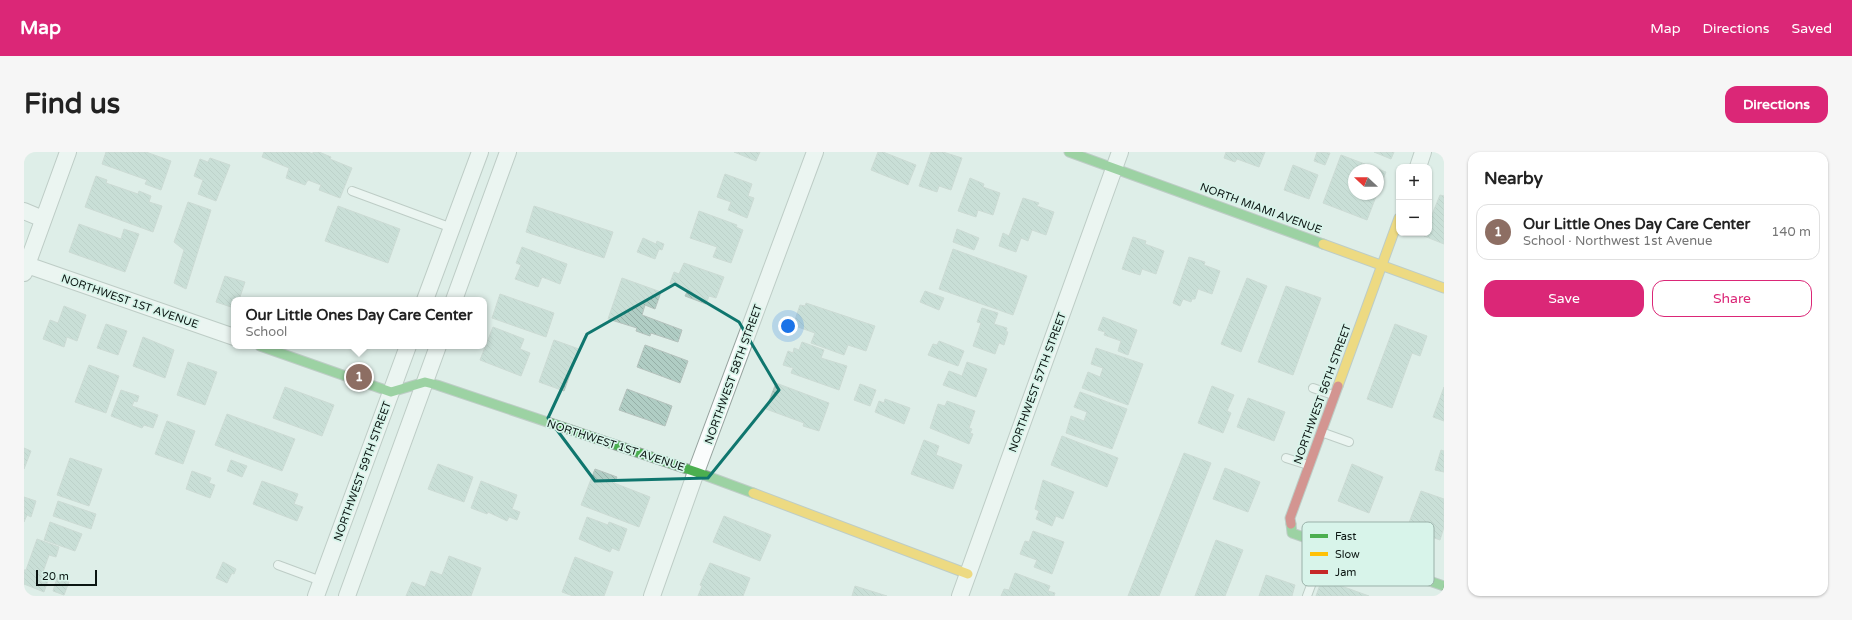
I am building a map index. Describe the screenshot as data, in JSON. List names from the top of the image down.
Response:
{
  "streets": {
    "street": [
      "NORTH MIAMI AVENUE",
      "NORTHWEST 1ST AVENUE",
      "NORTHWEST 58TH STREET",
      "NORTHWEST 57TH STREET",
      "NORTHWEST 56TH STREET",
      "NORTHWEST 59TH STREET"
    ]
  },
  "crossings": [
    ["NORTH MIAMI AVENUE", "NORTHWEST 57TH STREET"],
    ["NORTH MIAMI AVENUE", "NORTHWEST 56TH STREET"],
    ["NORTHWEST 1ST AVENUE", "NORTHWEST 58TH STREET"],
    ["NORTHWEST 1ST AVENUE", "NORTHWEST 57TH STREET"]
  ],
  "legend": ["Fast", "Slow", "Jam"],
  "scale_bar": "20 m",
  "north": "left",
  "page": {
    "header": "Map",
    "nav": ["Map", "Directions", "Saved"],
    "buttons": [
      "Directions",
      ["Save", "Share"]
    ],
    "title": "Find us",
    "heading": "Nearby",
    "map_buttons": ["+", "−"],
    "list": [
      {
        "mark": "1",
        "name": "Our Little Ones Day Care Center",
        "note": "School · Northwest 1st Avenue",
        "value": "140 m"
      }
    ],
    "popup": ["Our Little Ones Day Care Center", "School"],
    "pins": "1",
    "scale": "20 m"
  }
}
